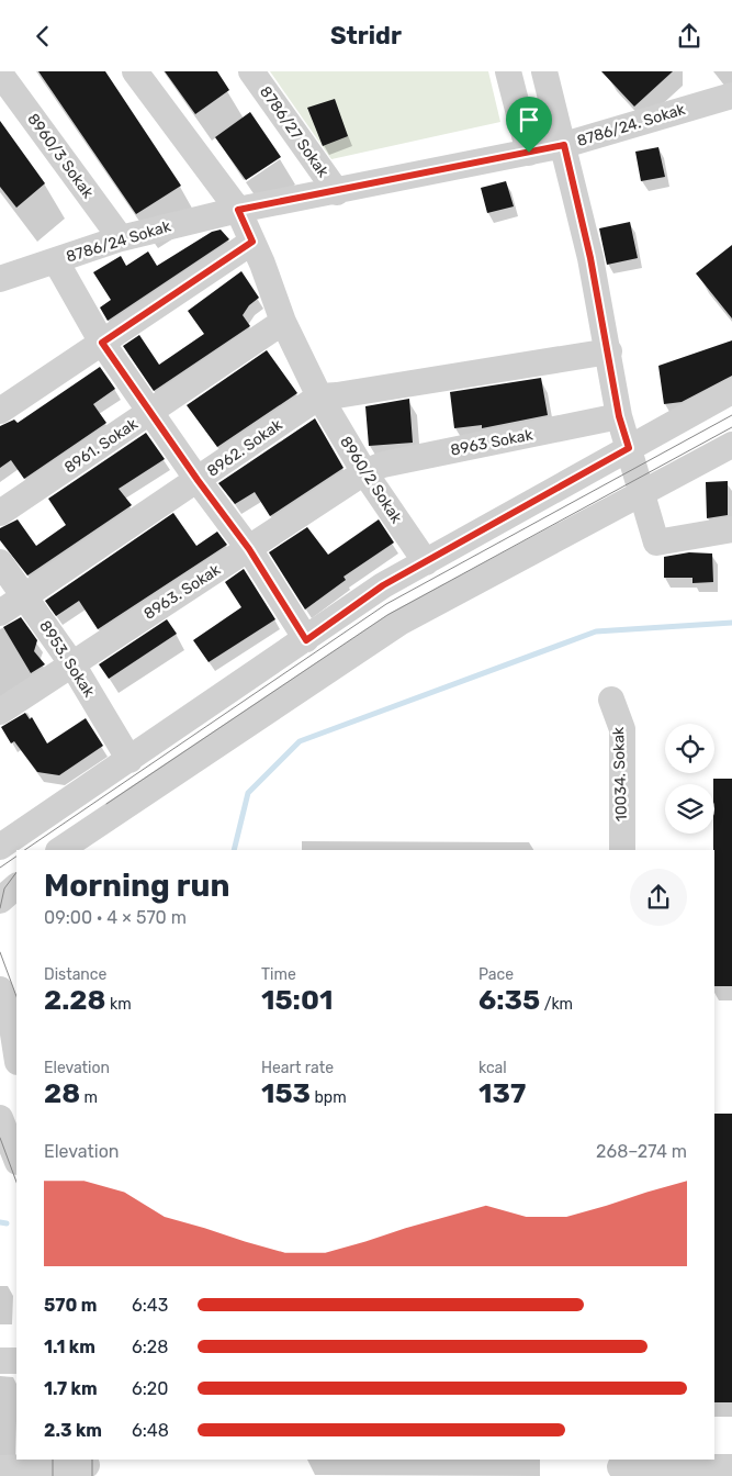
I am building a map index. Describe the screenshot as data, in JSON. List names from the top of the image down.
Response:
{
  "streets": {
    "street": [
      "8786/24. Sokak",
      "8786/27 Sokak",
      "8960/3 Sokak",
      "8786/24 Sokak",
      "8963 Sokak",
      "8961. Sokak",
      "8962. Sokak",
      "8960/2 Sokak",
      "8963. Sokak",
      "8953. Sokak",
      "10034. Sokak"
    ]
  },
  "crossings": [
    ["8786/24. Sokak", "8786/27 Sokak"],
    ["8786/24. Sokak", "8786/24 Sokak"],
    ["8786/27 Sokak", "8786/24 Sokak"],
    ["8960/3 Sokak", "8786/24 Sokak"],
    ["8963 Sokak", "8960/2 Sokak"],
    ["8963 Sokak", "8963. Sokak"],
    ["8962. Sokak", "8960/2 Sokak"],
    ["8962. Sokak", "8953. Sokak"],
    ["8960/2 Sokak", "8963. Sokak"],
    ["8963. Sokak", "8953. Sokak"]
  ],
  "page": {
    "header": "Stridr",
    "heading": ["Morning run", "09:00 · 4 × 570 m"],
    "stats": [
      ["Distance", "2.28 km"],
      ["Time", "15:01"],
      ["Pace", "6:35 /km"],
      ["Elevation", "28 m"],
      ["Heart rate", "153 bpm"],
      ["kcal", "137"]
    ],
    "chart": ["Elevation", "268–274 m"],
    "list": [
      {
        "name": "570 m",
        "note": "6:43"
      },
      {
        "name": "1.1 km",
        "note": "6:28"
      },
      {
        "name": "1.7 km",
        "note": "6:20"
      },
      {
        "name": "2.3 km",
        "note": "6:48"
      }
    ]
  }
}
